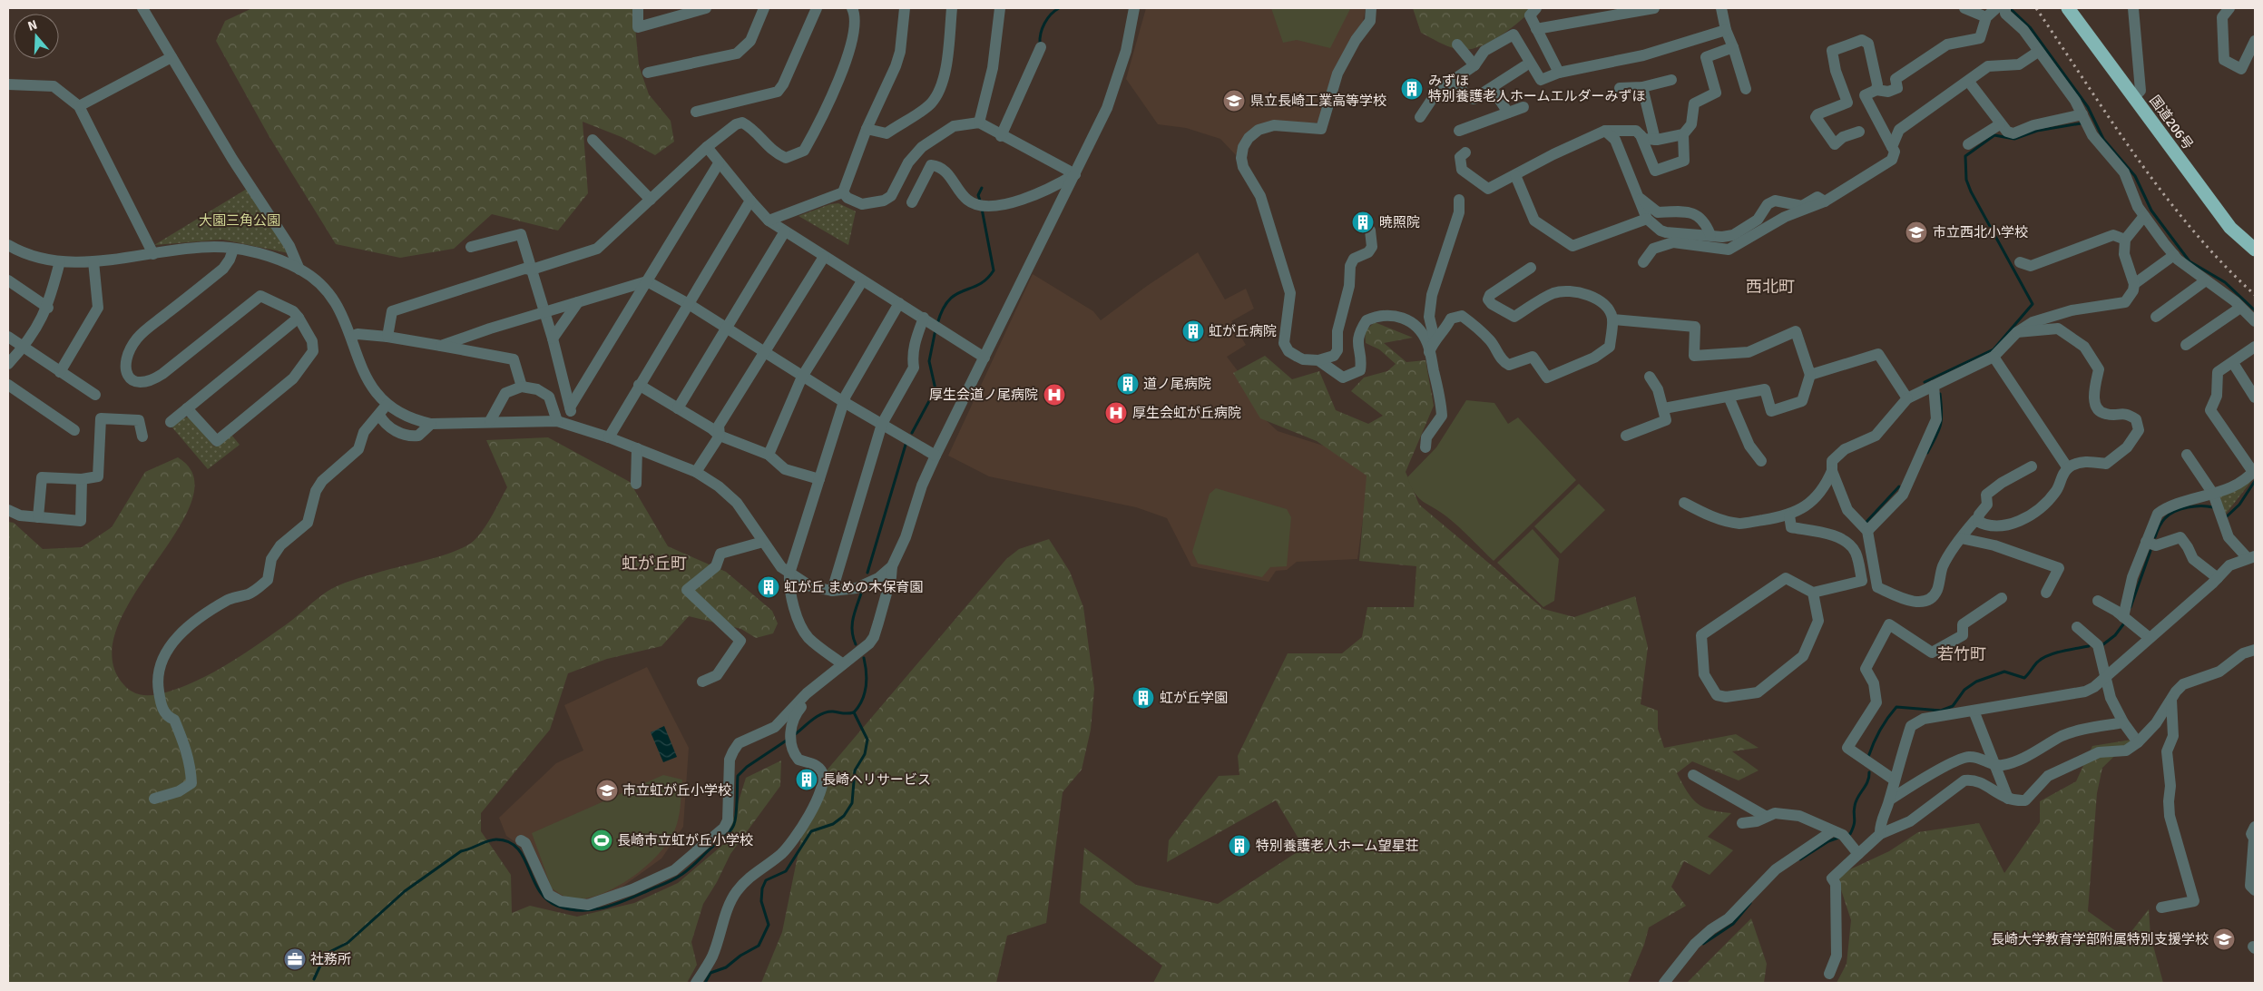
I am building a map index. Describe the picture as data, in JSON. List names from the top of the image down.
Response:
{
  "streets": {
    "highway": ["国道206号"]
  },
  "districts": ["西北町", "虹が丘町", "若竹町"],
  "parks": ["大園三角公園"],
  "places": {
    "building": [
      "みずほ 特別養護老人ホームエルダーみずほ",
      "暁照院",
      "虹が丘病院",
      "道ノ尾病院",
      "虹が丘 まめの木保育園",
      "虹が丘学園",
      "長崎ヘリサービス",
      "特別養護老人ホーム望星荘"
    ],
    "school or university": [
      "県立長崎工業高等学校",
      "市立西北小学校",
      "市立虹が丘小学校",
      "長崎大学教育学部附属特別支援学校"
    ],
    "hospital": ["厚生会道ノ尾病院", "厚生会虹が丘病院"],
    "sports": ["長崎市立虹が丘小学校"],
    "office": ["社務所"]
  },
  "north": "top"
}
